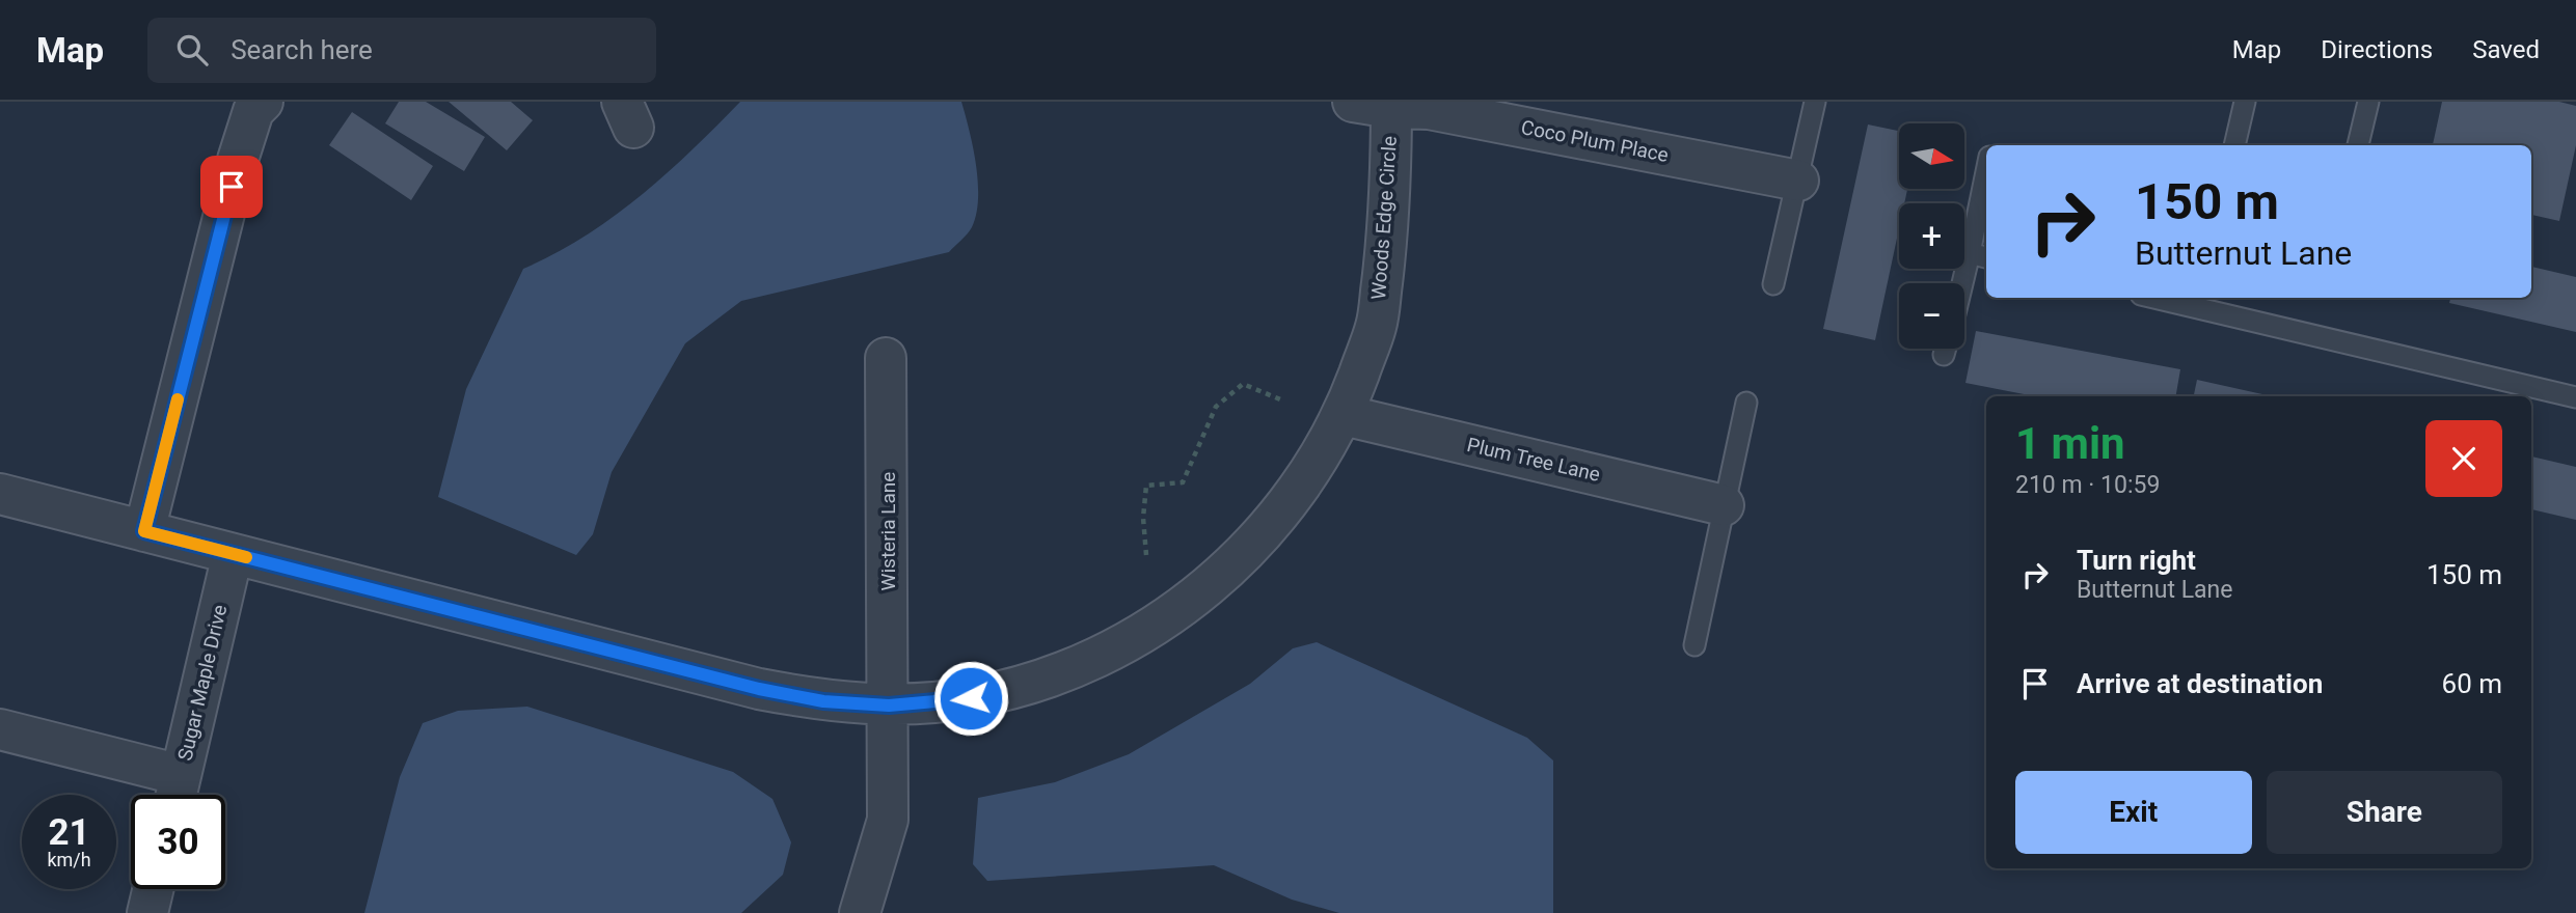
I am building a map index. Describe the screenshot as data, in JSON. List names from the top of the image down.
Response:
{
  "streets": {
    "street": [
      "Coco Plum Place",
      "Woods Edge Circle",
      "Plum Tree Lane",
      "Wisteria Lane",
      "Sugar Maple Drive"
    ]
  },
  "crossings": [
    ["Coco Plum Place", "Woods Edge Circle"],
    ["Woods Edge Circle", "Plum Tree Lane"],
    ["Woods Edge Circle", "Wisteria Lane"],
    ["Woods Edge Circle", "Sugar Maple Drive"]
  ],
  "north": "right",
  "page": {
    "header": "Map",
    "search": "Search here",
    "nav": ["Map", "Directions", "Saved"],
    "map_buttons": ["+", "−"],
    "turn": ["150 m", "Butternut Lane"],
    "heading": ["1 min", "210 m · 10:59"],
    "list": [
      {
        "name": "Turn right",
        "note": "Butternut Lane",
        "value": "150 m"
      },
      {
        "name": "Arrive at destination",
        "value": "60 m"
      }
    ],
    "buttons": ["Exit", "Share"],
    "speed": "21 km/h",
    "limit": "30"
  }
}
